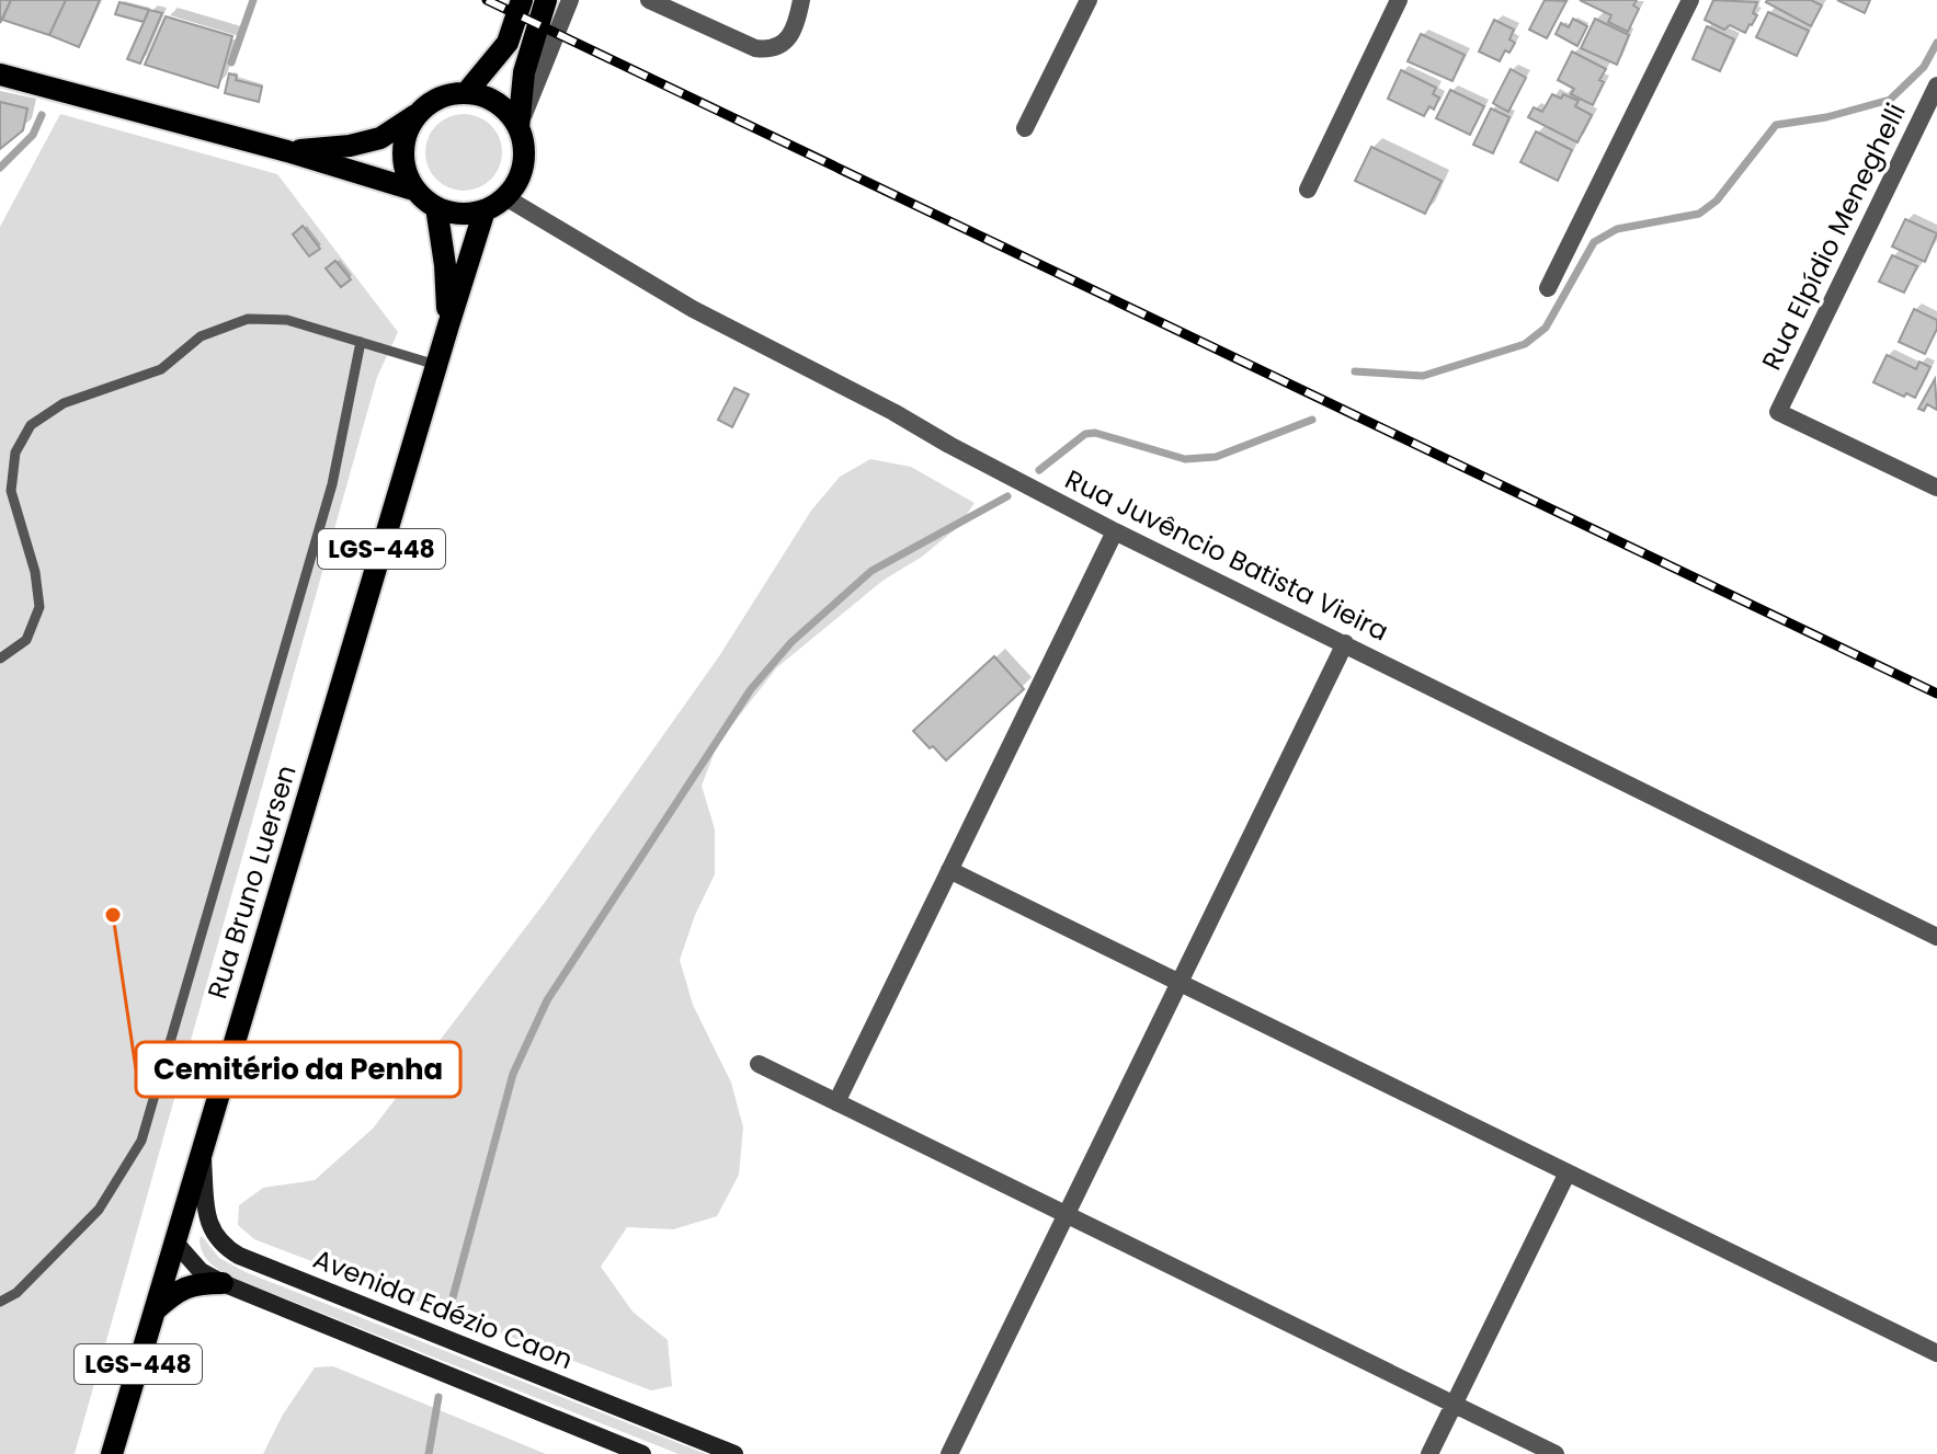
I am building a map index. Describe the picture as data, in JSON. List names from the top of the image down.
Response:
{
  "streets": {
    "main road": ["LGS-448", "Rua Bruno Luersen", "Avenida Edézio Caon"],
    "street": ["Rua Elpídio Meneghelli", "Rua Juvêncio Batista Vieira"]
  },
  "crossings": [
    ["Rua Juvêncio Batista Vieira", "Rua Bruno Luersen"],
    ["Rua Bruno Luersen", "Avenida Edézio Caon"]
  ],
  "places": ["Cemitério da Penha"]
}
